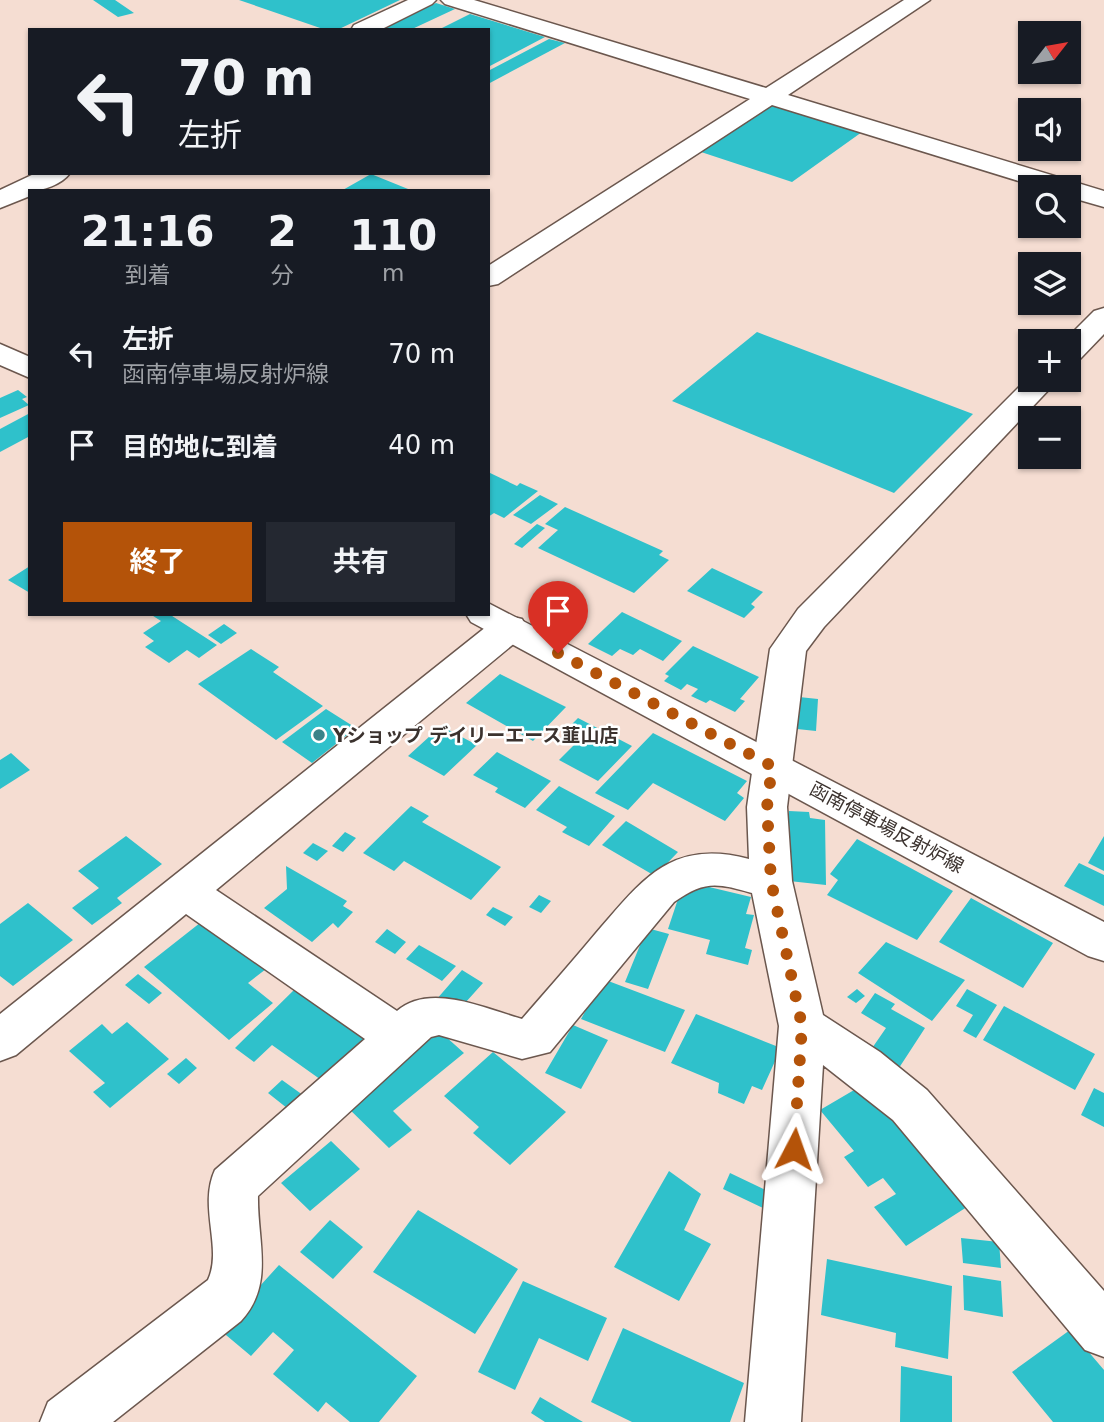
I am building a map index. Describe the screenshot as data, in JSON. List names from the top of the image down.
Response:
{
  "streets": {
    "street": ["函南停車場反射炉線"]
  },
  "places": ["Yショップ デイリーエース韮山店"],
  "north": "top right",
  "page": {
    "map_buttons": ["+", "−"],
    "turn": ["70 m", "左折"],
    "eta": [
      "21:16",
      "到着",
      "2",
      "分",
      "110",
      "m"
    ],
    "list": [
      {
        "name": "左折",
        "note": "函南停車場反射炉線",
        "value": "70 m"
      },
      {
        "name": "目的地に到着",
        "value": "40 m"
      }
    ],
    "buttons": ["終了", "共有"]
  }
}
